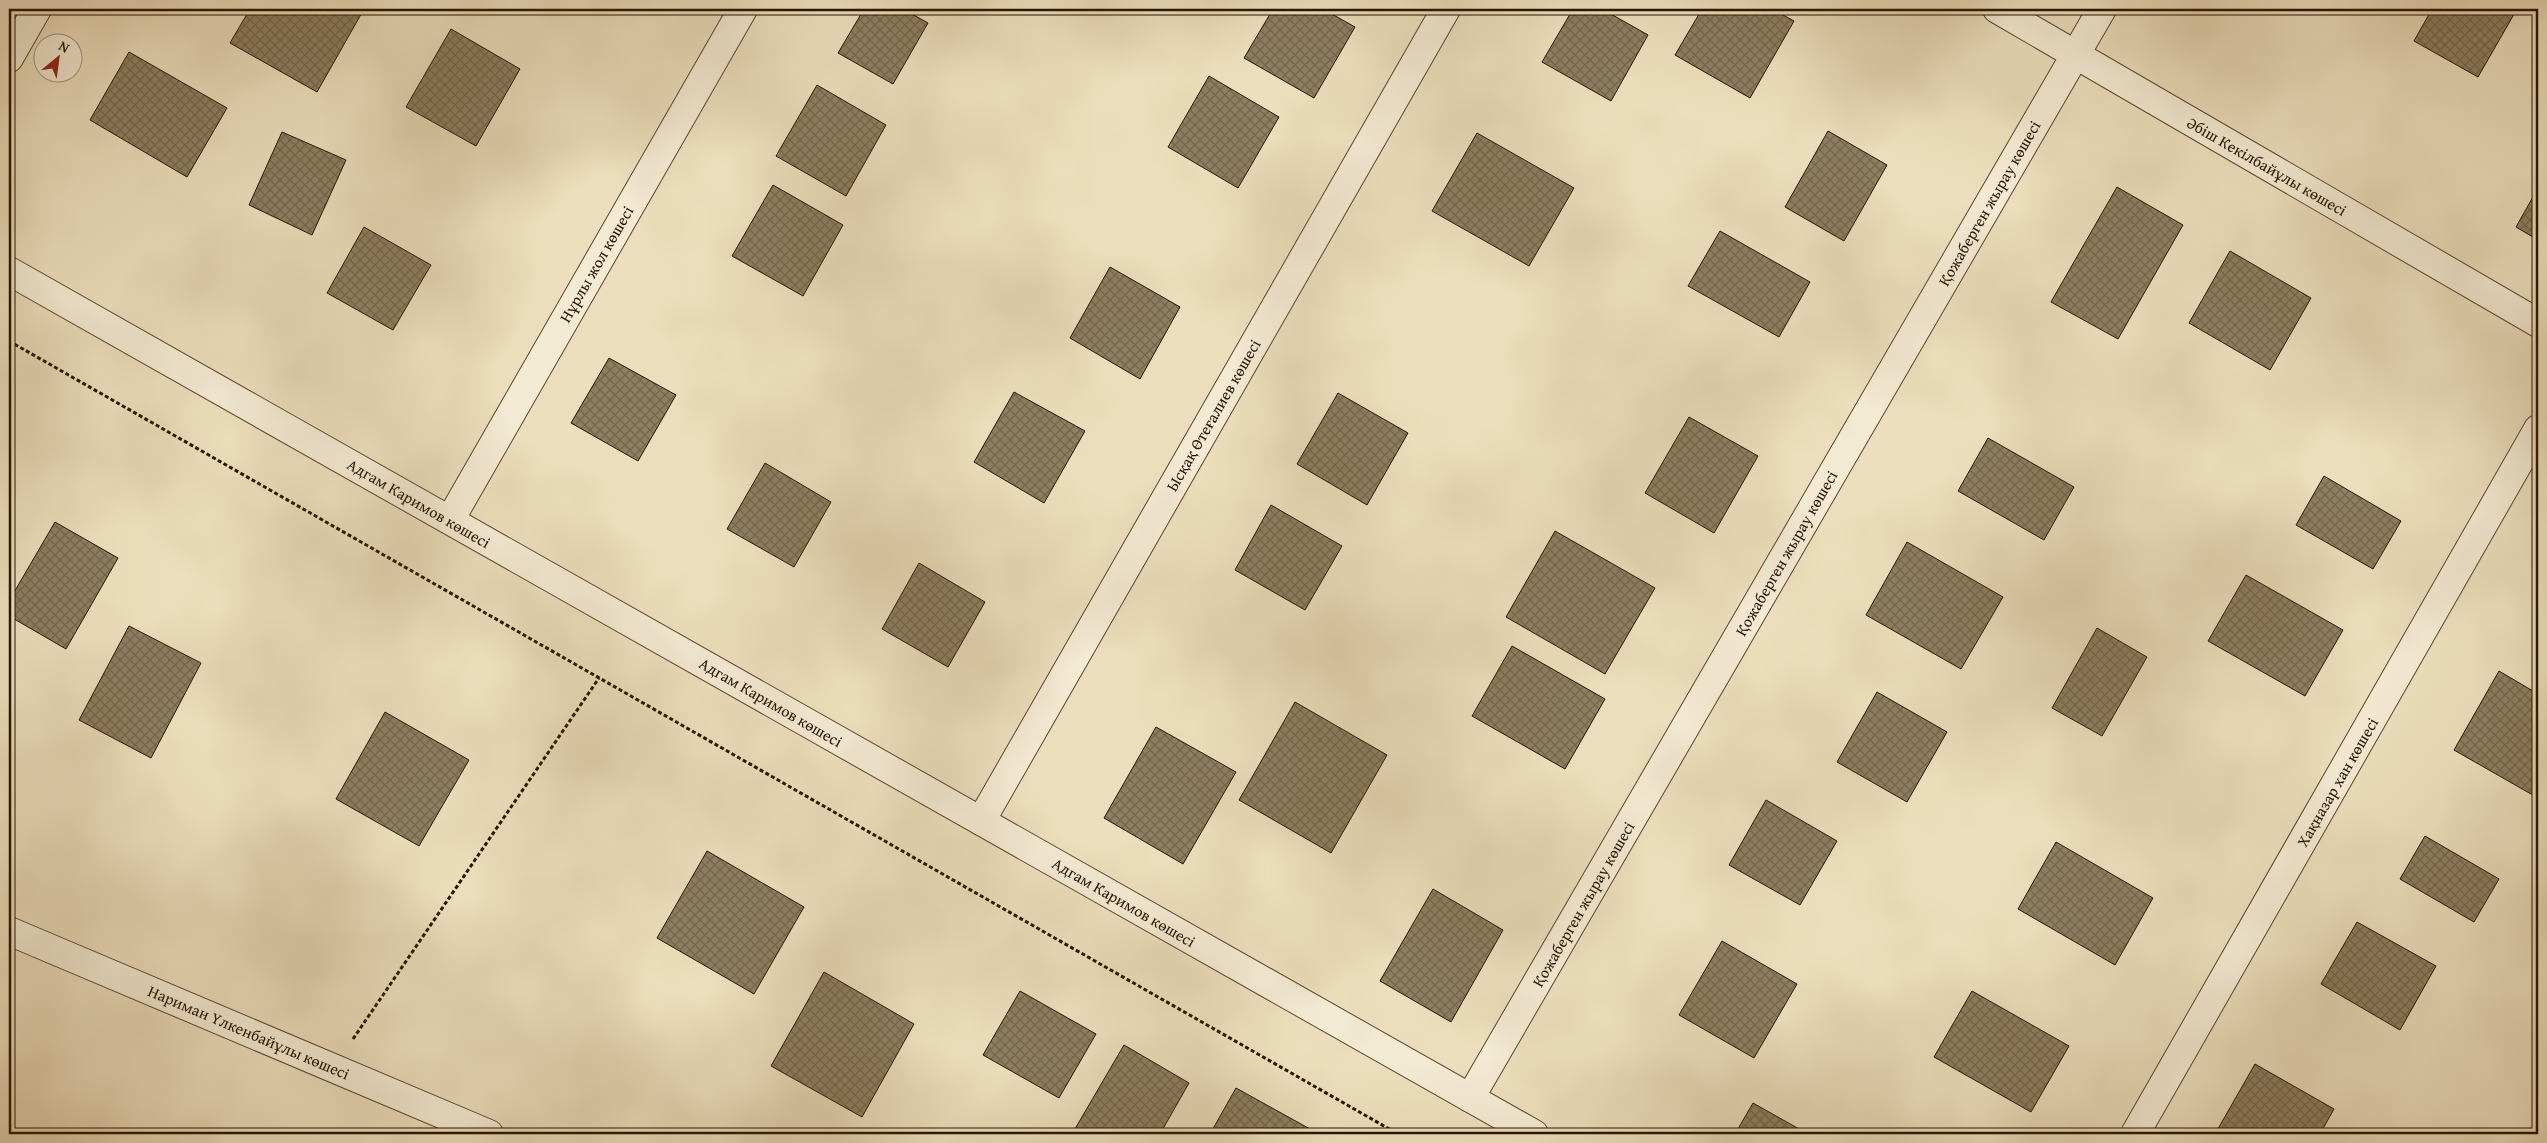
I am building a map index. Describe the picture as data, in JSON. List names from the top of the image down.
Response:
{
  "streets": {
    "street": [
      "Әбіш Кекілбайұлы көшесі",
      "Қожаберген жырау көшесі",
      "Нұрлы жол көшесі",
      "Ысқақ Өтеғалиев көшесі",
      "Адгам Каримов көшесі",
      "Хақназар хан көшесі",
      "Нариман Үлкенбайұлы көшесі"
    ]
  },
  "crossings": [
    ["Әбіш Кекілбайұлы көшесі", "Қожаберген жырау көшесі"],
    ["Қожаберген жырау көшесі", "Адгам Каримов көшесі"],
    ["Нұрлы жол көшесі", "Адгам Каримов көшесі"],
    ["Ысқақ Өтеғалиев көшесі", "Адгам Каримов көшесі"]
  ],
  "north": "top right"
}
